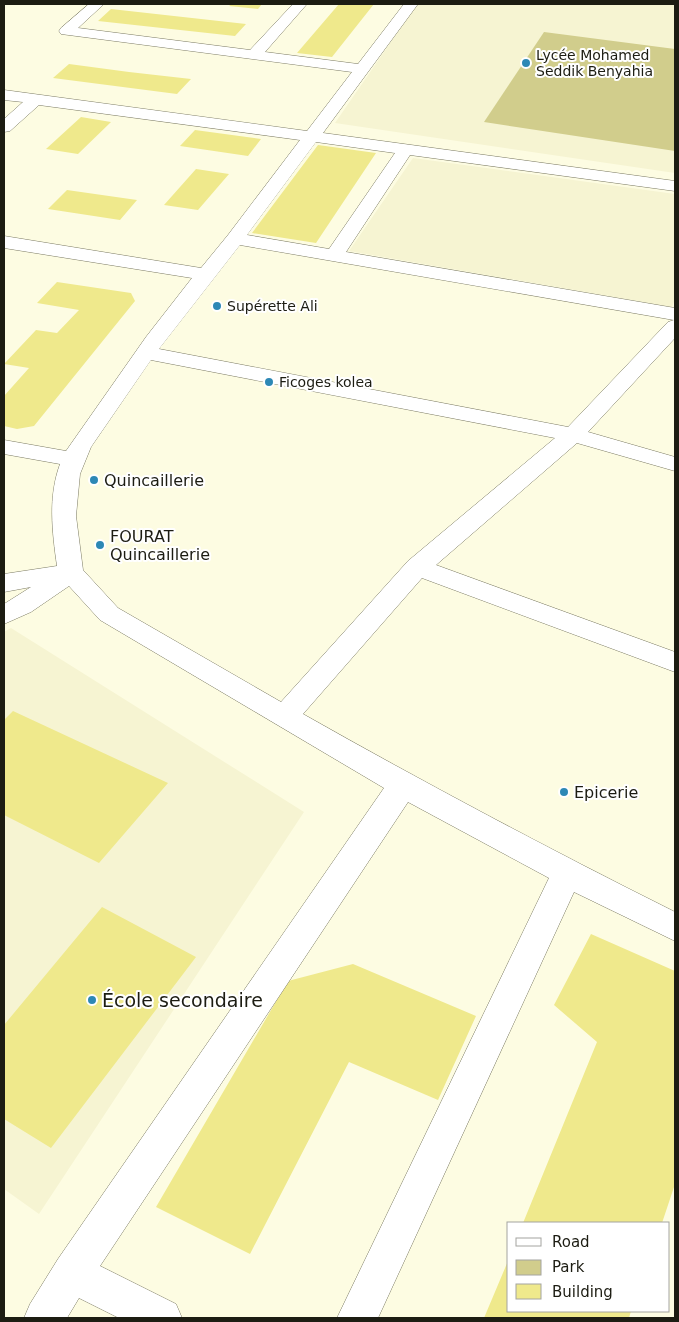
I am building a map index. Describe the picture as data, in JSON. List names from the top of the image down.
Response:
{
  "places": [
    "Lycée Mohamed Seddik Benyahia",
    "Supérette Ali",
    "Ficoges kolea",
    "Quincaillerie",
    "FOURAT Quincaillerie",
    "Epicerie",
    "École secondaire"
  ],
  "legend": ["Road", "Park", "Building"]
}
